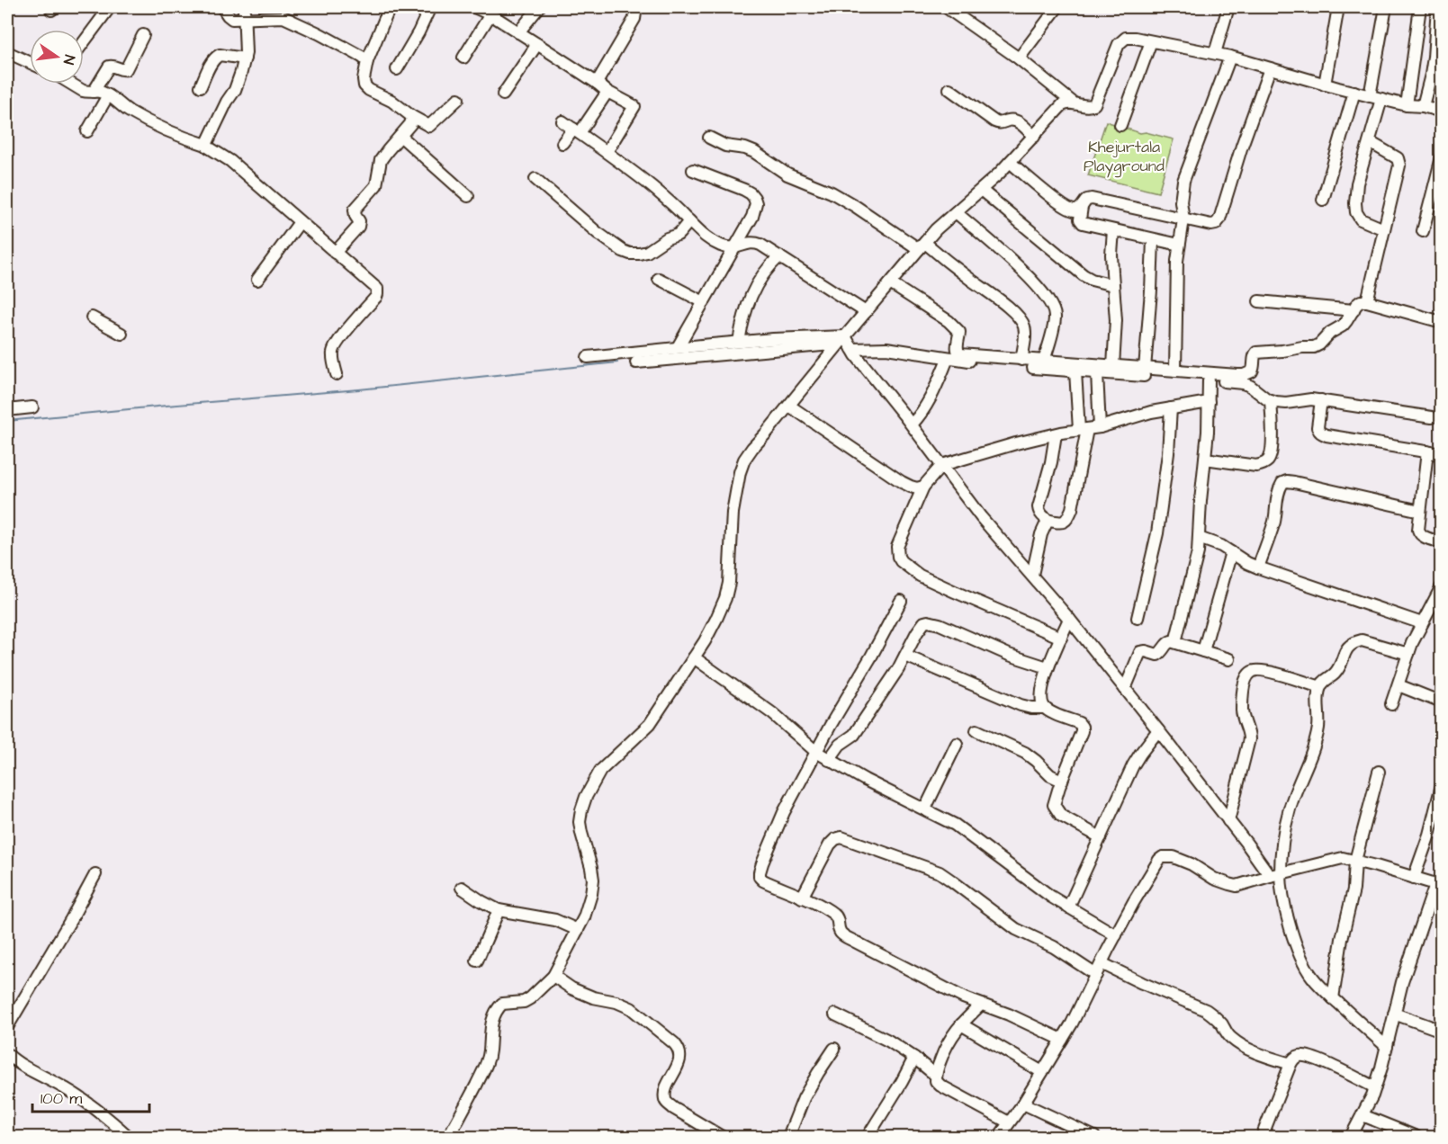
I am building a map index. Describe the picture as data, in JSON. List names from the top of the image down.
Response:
{
  "parks": ["Khejurtala Playground"],
  "scale_bar": "100 m",
  "north": "right"
}
